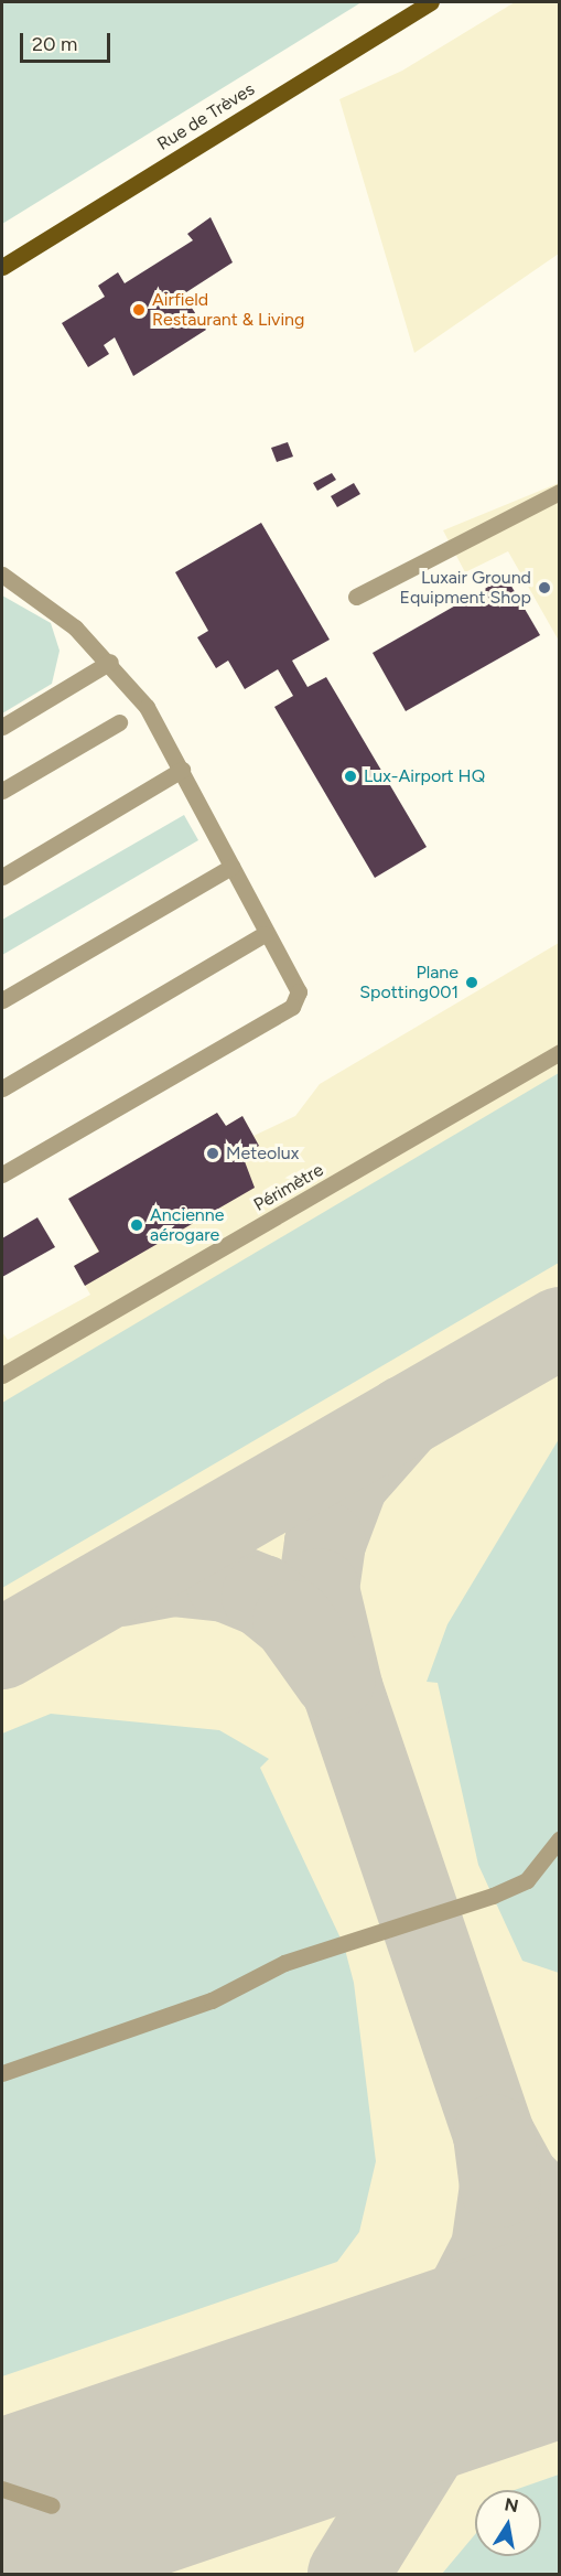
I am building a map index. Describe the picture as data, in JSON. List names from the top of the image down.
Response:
{
  "streets": {
    "main road": ["Rue de Trèves"],
    "lane": ["Périmètre"]
  },
  "places": [
    "Airfield Restaurant & Living",
    "Luxair Ground Equipment Shop",
    "Lux-Airport HQ",
    "Plane Spotting001",
    "Meteolux",
    "Ancienne aérogare"
  ],
  "scale_bar": "20 m",
  "north": "top"
}
